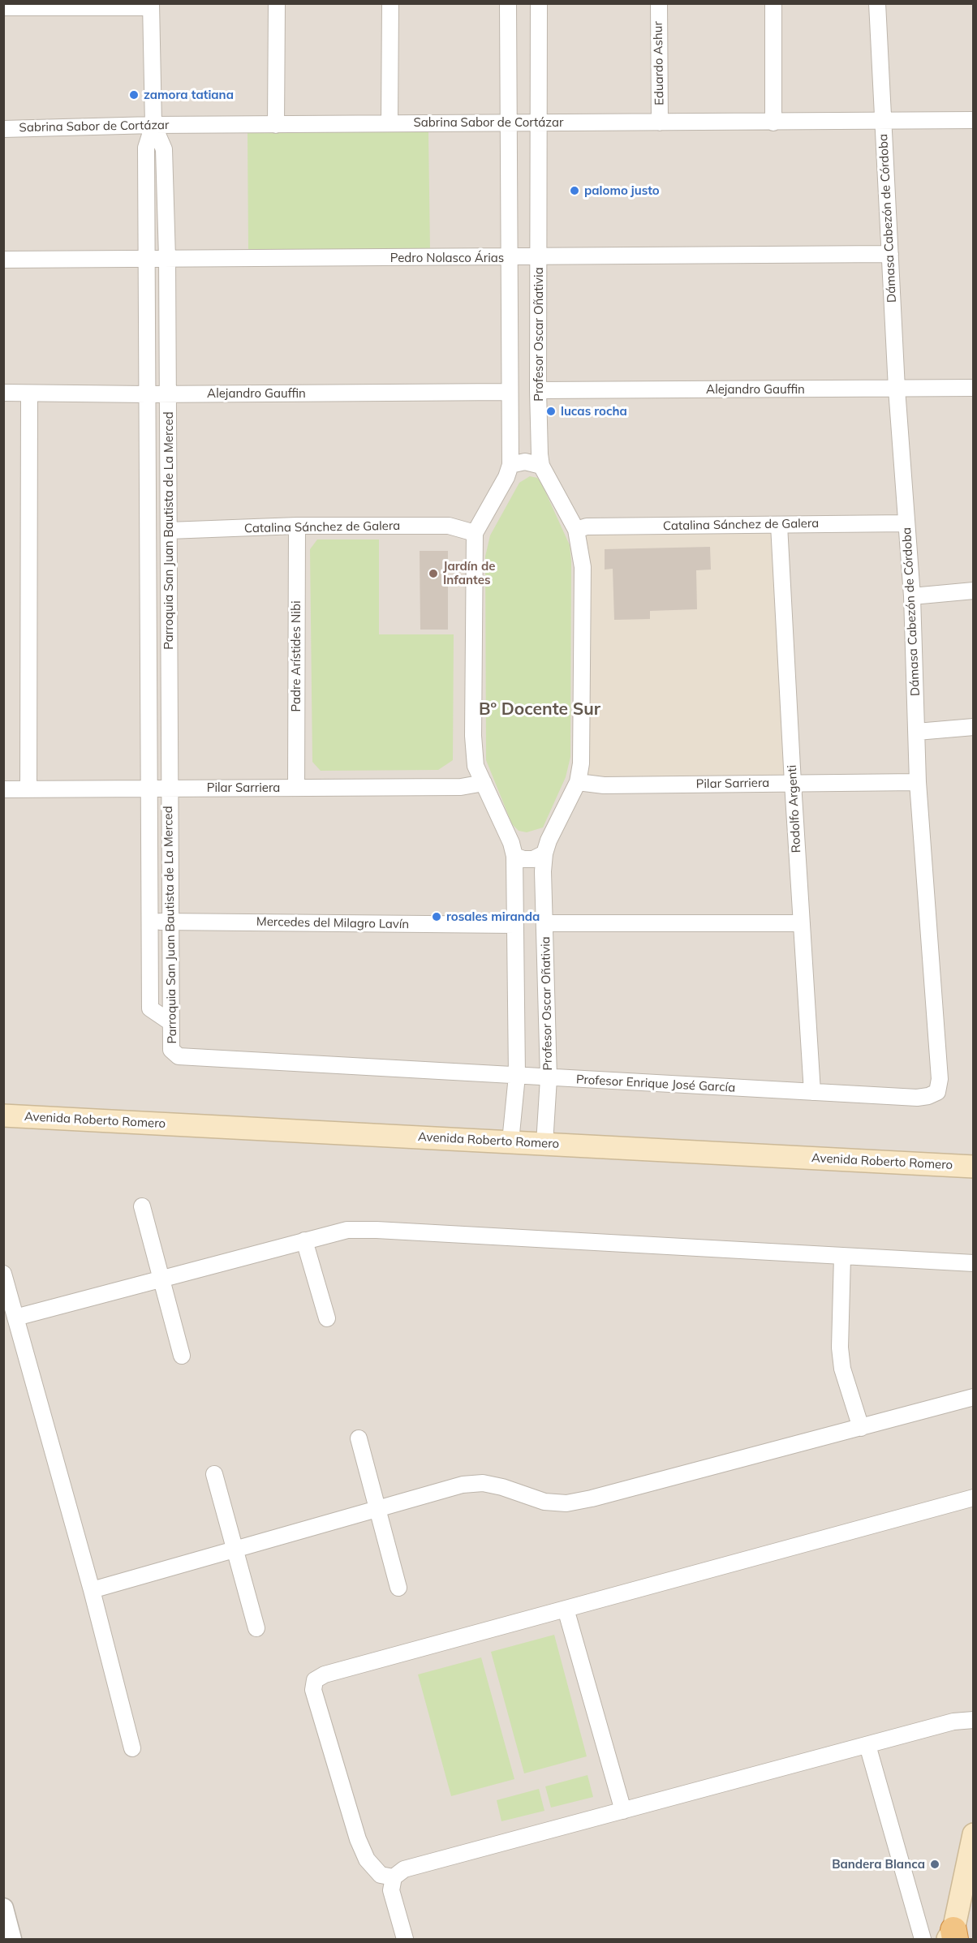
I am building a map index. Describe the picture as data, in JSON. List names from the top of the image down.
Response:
{
  "streets": {
    "main road": ["Avenida Roberto Romero"],
    "street": [
      "Eduardo Ashur",
      "Sabrina Sabor de Cortázar",
      "Dámasa Cabezón de Córdoba",
      "Pedro Nolasco Árias",
      "Profesor Oscar Oñativia",
      "Alejandro Gauffin",
      "Catalina Sánchez de Galera",
      "Parroquia San Juan Bautista de La Merced",
      "Padre Arístides Nibi",
      "Pilar Sarriera",
      "Rodolfo Argenti",
      "Mercedes del Milagro Lavín",
      "Profesor Enrique José García"
    ]
  },
  "crossings": [
    ["Eduardo Ashur", "Sabrina Sabor de Cortázar"],
    ["Sabrina Sabor de Cortázar", "Dámasa Cabezón de Córdoba"],
    ["Sabrina Sabor de Cortázar", "Profesor Oscar Oñativia"],
    ["Sabrina Sabor de Cortázar", "Parroquia San Juan Bautista de La Merced"],
    ["Dámasa Cabezón de Córdoba", "Pedro Nolasco Árias"],
    ["Dámasa Cabezón de Córdoba", "Alejandro Gauffin"],
    ["Dámasa Cabezón de Córdoba", "Catalina Sánchez de Galera"],
    ["Dámasa Cabezón de Córdoba", "Pilar Sarriera"],
    ["Dámasa Cabezón de Córdoba", "Profesor Enrique José García"],
    ["Pedro Nolasco Árias", "Profesor Oscar Oñativia"],
    ["Pedro Nolasco Árias", "Parroquia San Juan Bautista de La Merced"],
    ["Profesor Oscar Oñativia", "Alejandro Gauffin"],
    ["Profesor Oscar Oñativia", "Catalina Sánchez de Galera"],
    ["Profesor Oscar Oñativia", "Pilar Sarriera"],
    ["Profesor Oscar Oñativia", "Profesor Enrique José García"],
    ["Profesor Oscar Oñativia", "Avenida Roberto Romero"],
    ["Alejandro Gauffin", "Parroquia San Juan Bautista de La Merced"],
    ["Catalina Sánchez de Galera", "Parroquia San Juan Bautista de La Merced"],
    ["Catalina Sánchez de Galera", "Padre Arístides Nibi"],
    ["Catalina Sánchez de Galera", "Rodolfo Argenti"],
    ["Parroquia San Juan Bautista de La Merced", "Pilar Sarriera"],
    ["Parroquia San Juan Bautista de La Merced", "Mercedes del Milagro Lavín"],
    ["Parroquia San Juan Bautista de La Merced", "Profesor Enrique José García"],
    ["Padre Arístides Nibi", "Pilar Sarriera"],
    ["Pilar Sarriera", "Rodolfo Argenti"],
    ["Rodolfo Argenti", "Profesor Enrique José García"]
  ],
  "districts": ["Bº Docente Sur"],
  "places": [
    "zamora tatiana",
    "palomo justo",
    "lucas rocha",
    "Jardín de Infantes",
    "rosales miranda",
    "Bandera Blanca"
  ]
}
